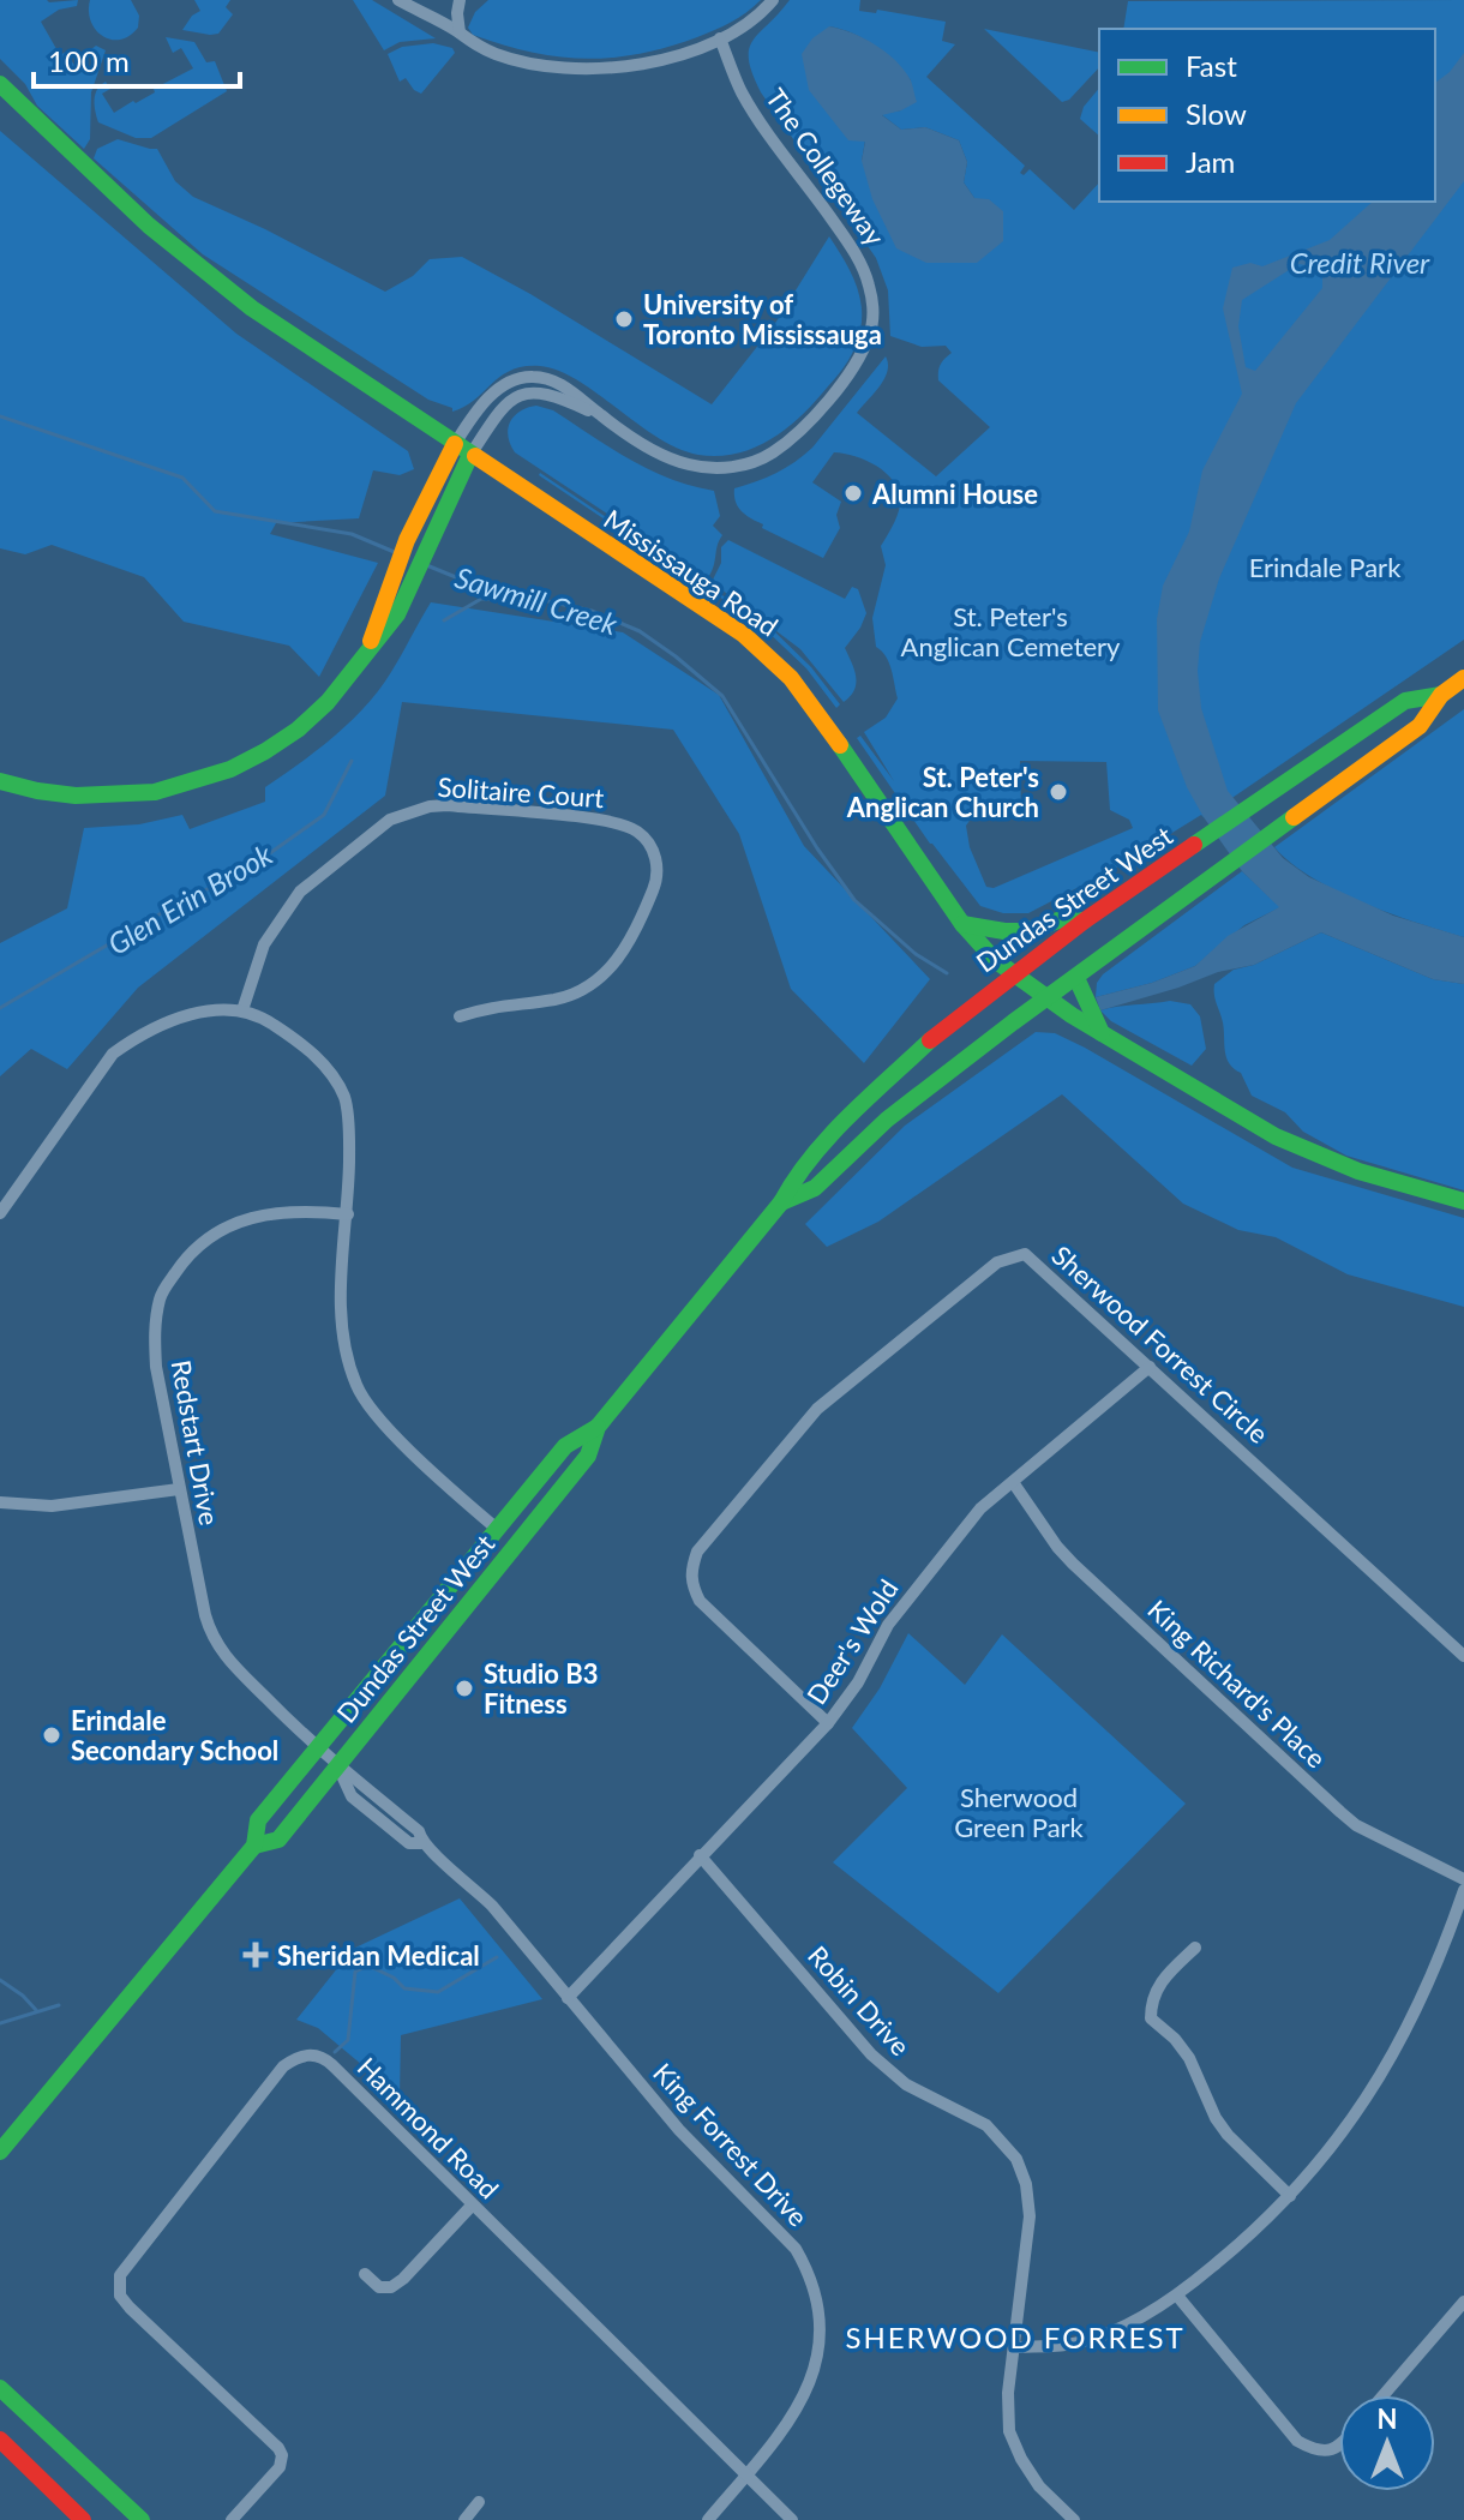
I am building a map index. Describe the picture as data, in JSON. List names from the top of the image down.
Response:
{
  "streets": {
    "main road": ["The Collegeway", "Mississauga Road", "Dundas Street West"],
    "street": [
      "Solitaire Court",
      "Sherwood Forrest Circle",
      "Redstart Drive",
      "Deer's Wold",
      "King Richard's Place",
      "Robin Drive",
      "Hammond Road",
      "King Forrest Drive"
    ]
  },
  "crossings": [
    ["The Collegeway", "Mississauga Road"],
    ["Mississauga Road", "Dundas Street West"],
    ["Dundas Street West", "Redstart Drive"],
    ["Dundas Street West", "King Forrest Drive"],
    ["Sherwood Forrest Circle", "Deer's Wold"],
    ["Redstart Drive", "King Forrest Drive"],
    ["Deer's Wold", "King Richard's Place"],
    ["Deer's Wold", "Robin Drive"],
    ["Deer's Wold", "King Forrest Drive"],
    ["Hammond Road", "King Forrest Drive"]
  ],
  "districts": ["SHERWOOD FORREST"],
  "water": ["Credit River", "Sawmill Creek", "Glen Erin Brook"],
  "parks": ["Erindale Park", "St. Peter's Anglican Cemetery", "Sherwood Green Park"],
  "places": {
    "other": [
      "University of Toronto Mississauga",
      "Alumni House",
      "St. Peter's Anglican Church",
      "Studio B3 Fitness",
      "Erindale Secondary School"
    ],
    "health": ["Sheridan Medical"]
  },
  "legend": ["Fast", "Slow", "Jam"],
  "scale_bar": "100 m",
  "north": "top"
}
